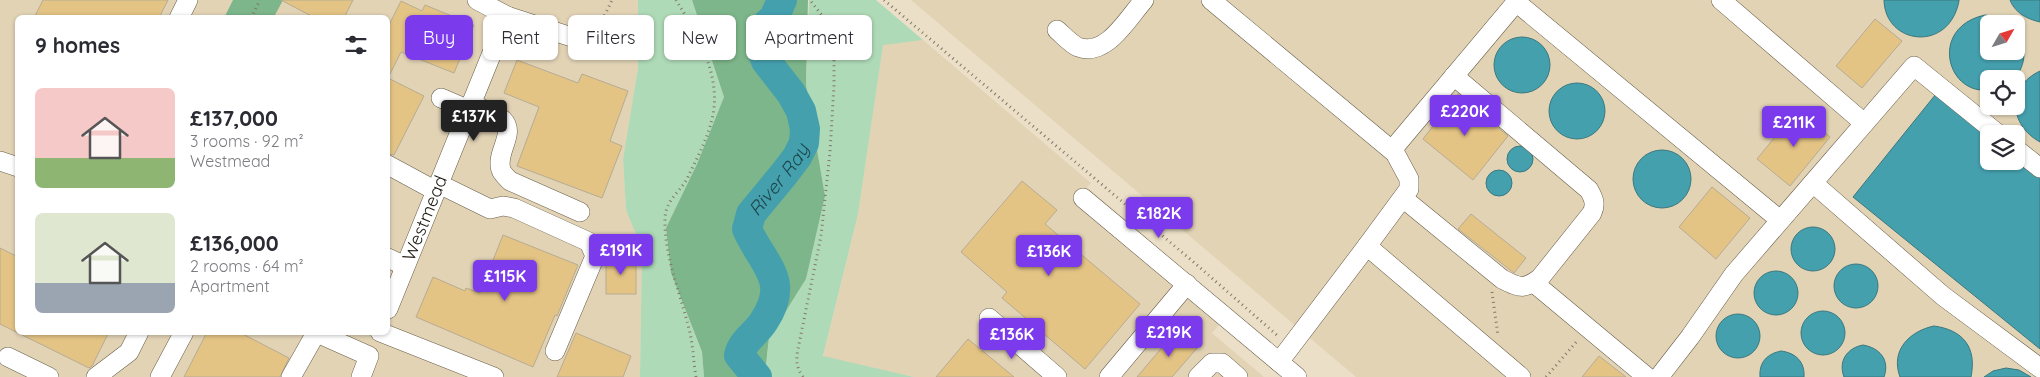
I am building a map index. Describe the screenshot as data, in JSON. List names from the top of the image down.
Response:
{
  "streets": {
    "street": ["Westmead"]
  },
  "water": ["River Ray"],
  "north": "top right",
  "page": {
    "chip": [
      "Buy",
      "Rent",
      "Filters",
      "New",
      "Apartment"
    ],
    "heading": "9 homes",
    "list": [
      {
        "name": "£137,000",
        "note": "3 rooms · 92 m² · Westmead"
      },
      {
        "name": "£136,000",
        "note": "2 rooms · 64 m² · Apartment"
      }
    ],
    "price": [
      "£220K",
      "£137K",
      "£211K",
      "£182K",
      "£191K",
      "£136K",
      "£115K",
      "£219K",
      "£136K"
    ]
  }
}
